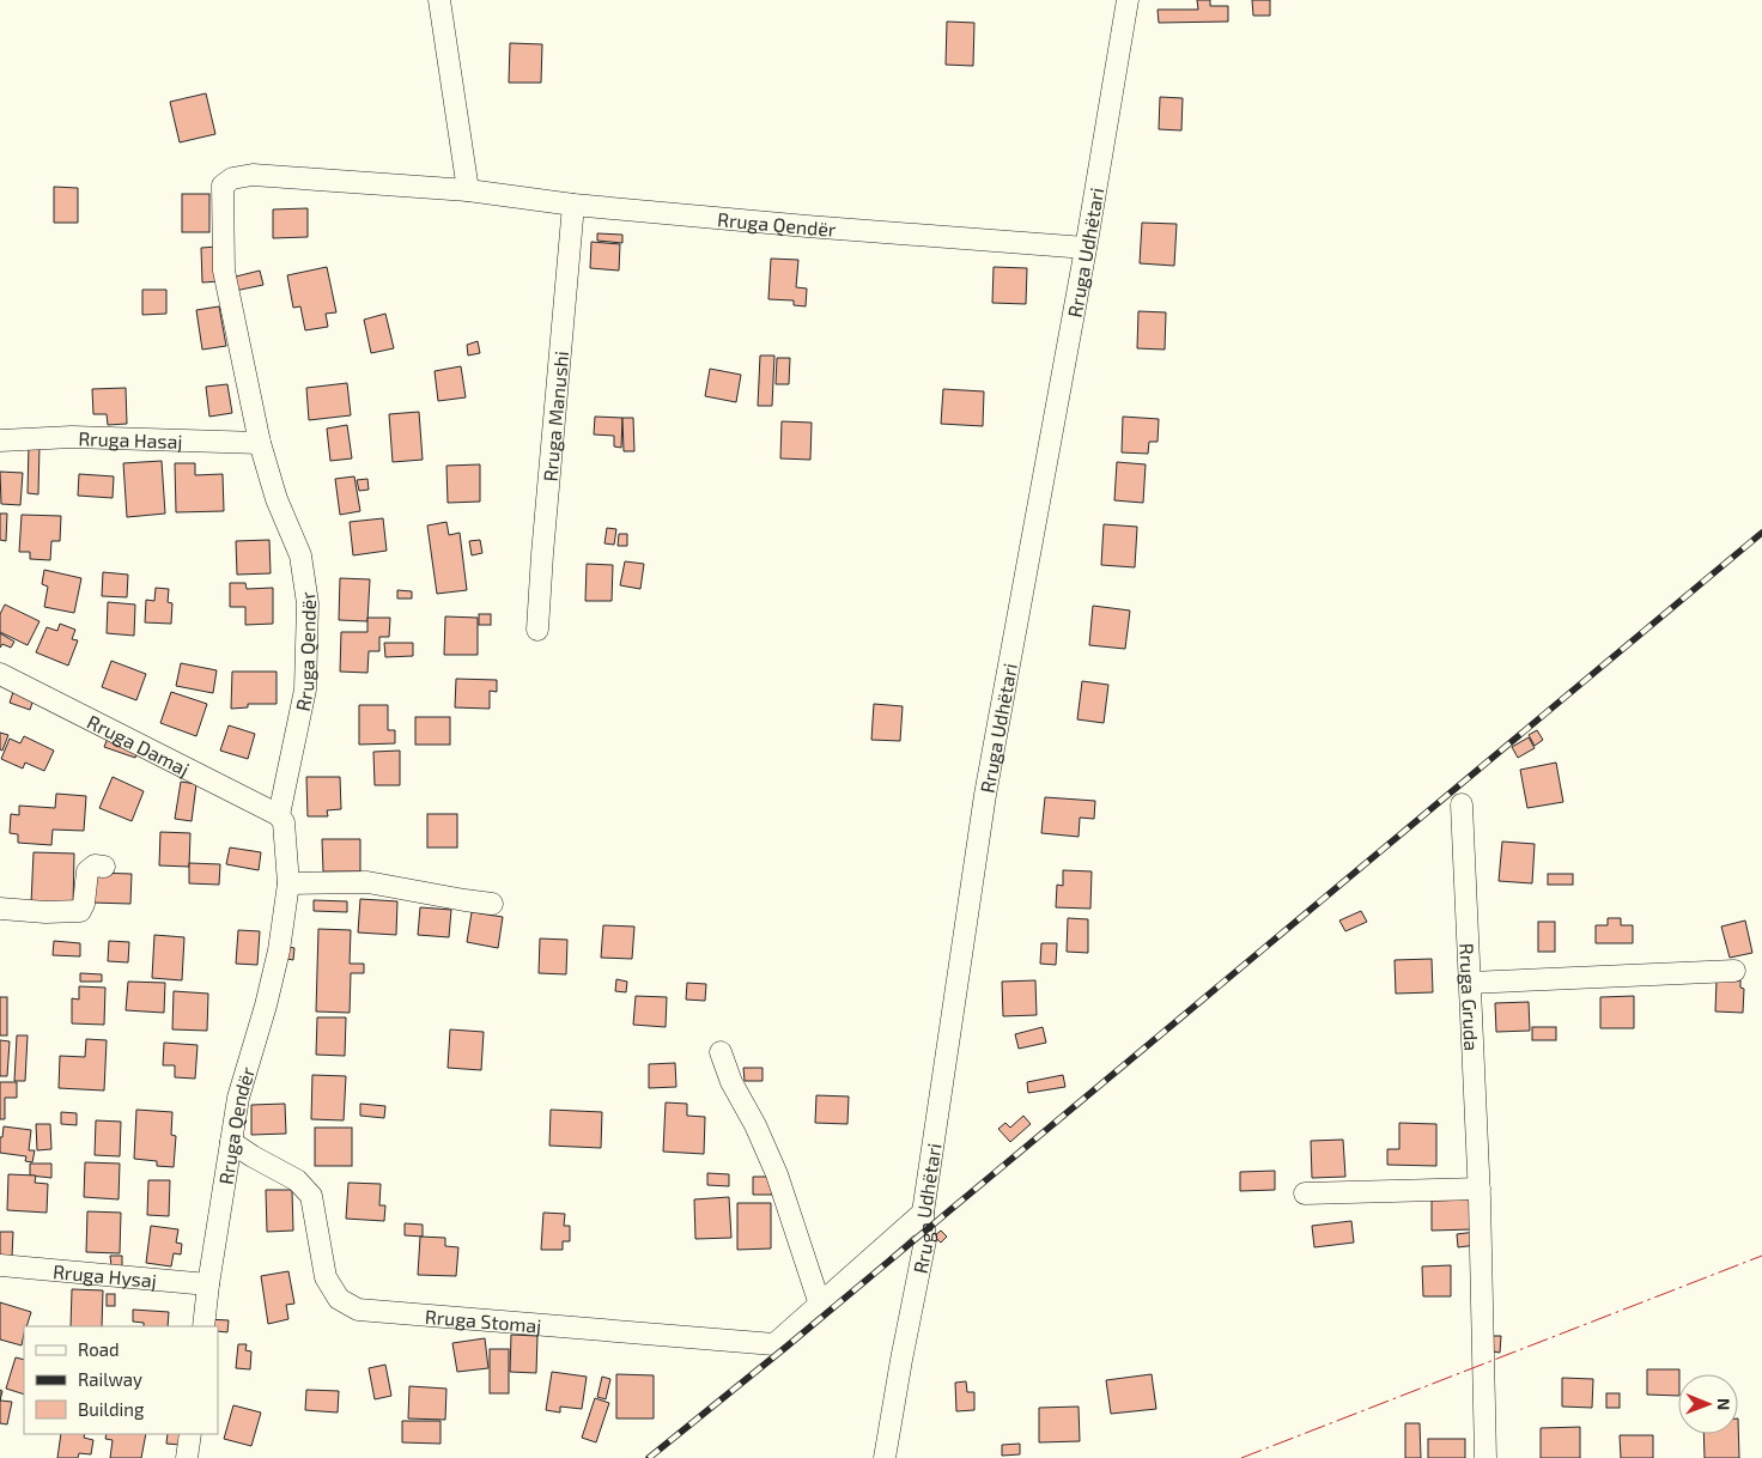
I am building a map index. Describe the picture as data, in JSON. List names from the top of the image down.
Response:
{
  "streets": {
    "street": [
      "Rruga Qendër",
      "Rruga Udhëtari",
      "Rruga Manushi",
      "Rruga Hasaj",
      "Rruga Damaj",
      "Rruga Gruda",
      "Rruga Hysaj",
      "Rruga Stomaj"
    ]
  },
  "crossings": [
    ["Rruga Qendër", "Rruga Udhëtari"],
    ["Rruga Qendër", "Rruga Manushi"],
    ["Rruga Qendër", "Rruga Hasaj"],
    ["Rruga Qendër", "Rruga Damaj"],
    ["Rruga Qendër", "Rruga Hysaj"],
    ["Rruga Qendër", "Rruga Stomaj"],
    ["Rruga Udhëtari", "Rruga Stomaj"]
  ],
  "legend": ["Road", "Railway", "Building"],
  "north": "right"
}
